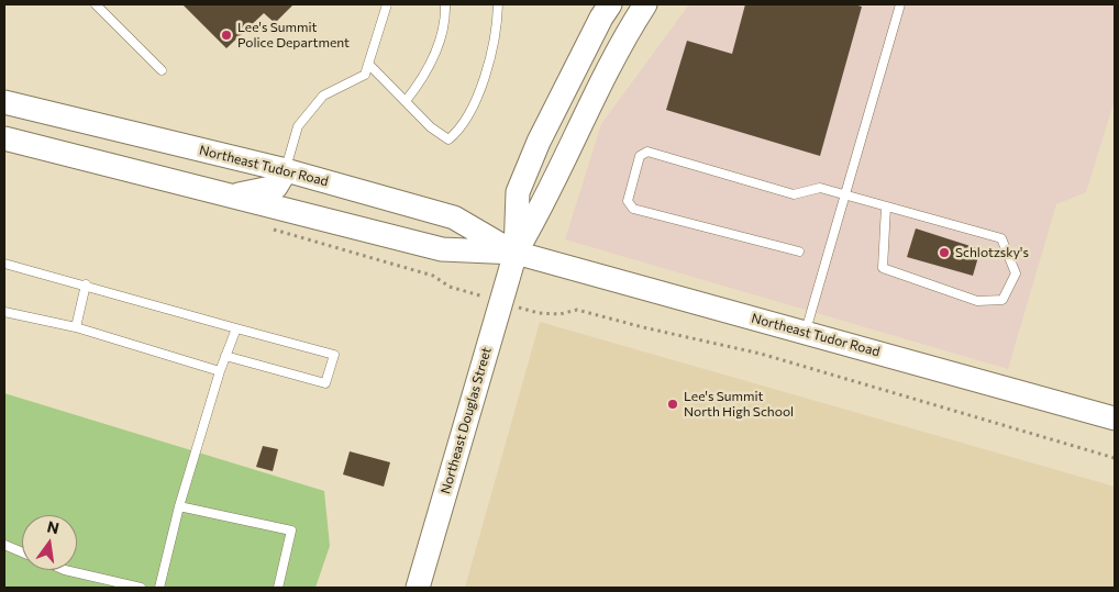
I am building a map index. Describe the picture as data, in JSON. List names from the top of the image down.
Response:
{
  "streets": {
    "street": ["Northeast Tudor Road", "Northeast Douglas Street"]
  },
  "crossings": [
    ["Northeast Tudor Road", "Northeast Douglas Street"]
  ],
  "places": ["Lee's Summit Police Department", "Schlotzsky's", "Lee's Summit North High School"],
  "north": "top"
}
